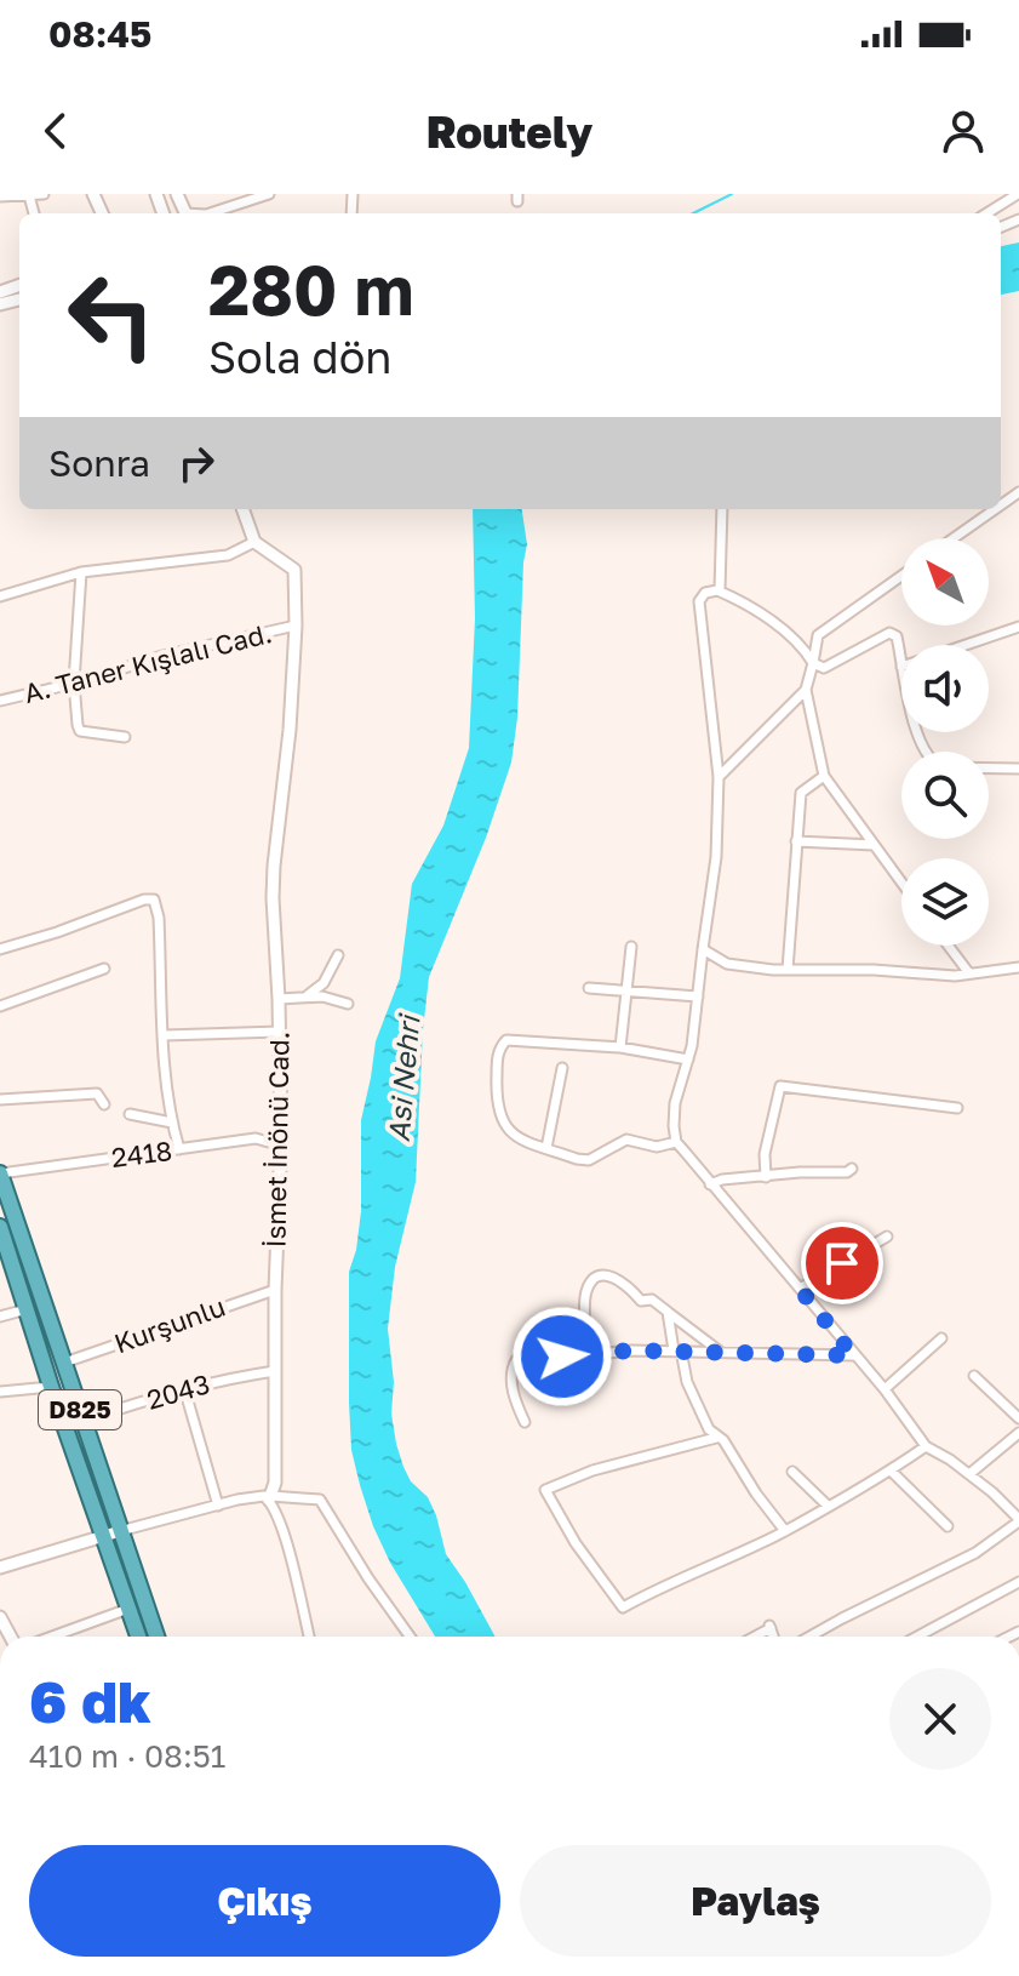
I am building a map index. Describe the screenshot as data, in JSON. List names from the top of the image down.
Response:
{
  "streets": {
    "highway": ["D825"],
    "street": [
      "A. Taner Kışlalı Cad.",
      "İsmet İnönü Cad.",
      "2418",
      "Kurşunlu",
      "2043"
    ]
  },
  "crossings": [
    ["A. Taner Kışlalı Cad.", "İsmet İnönü Cad."],
    ["İsmet İnönü Cad.", "2418"],
    ["İsmet İnönü Cad.", "Kurşunlu"],
    ["İsmet İnönü Cad.", "2043"],
    ["2418", "D825"],
    ["Kurşunlu", "D825"],
    ["2043", "D825"]
  ],
  "water": ["Asi Nehri"],
  "north": "top left",
  "page": {
    "status": "08:45",
    "header": "Routely",
    "turn": ["280 m", "Sola dön"],
    "then": "Sonra",
    "heading": ["6 dk", "410 m · 08:51"],
    "buttons": ["Çıkış", "Paylaş"]
  }
}
